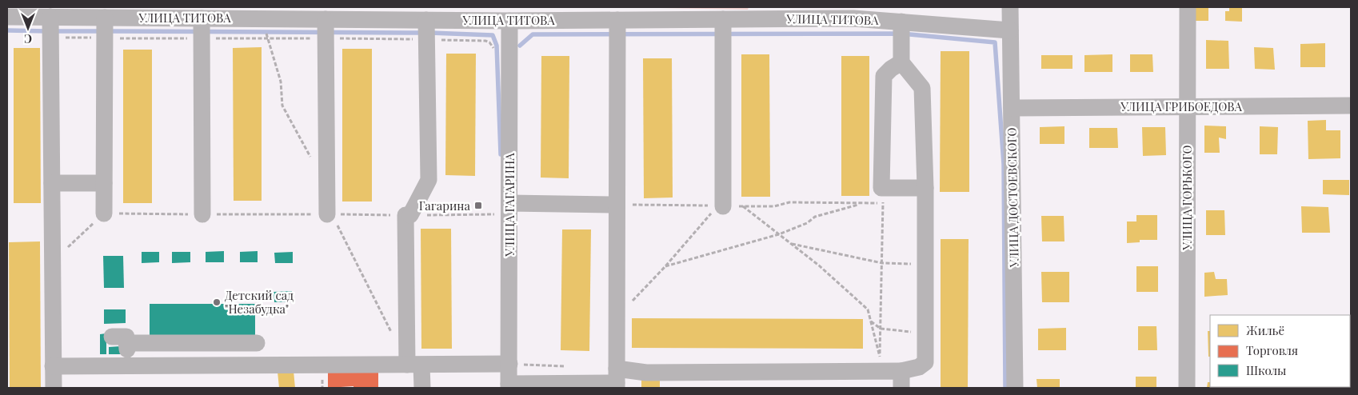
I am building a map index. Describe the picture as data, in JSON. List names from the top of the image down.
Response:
{
  "streets": {
    "street": [
      "УЛИЦА ТИТОВА",
      "УЛИЦА ГРИБОЕДОВА",
      "УЛИЦА ДОСТОЕВСКОГО",
      "УЛИЦА ГОРЬКОГО",
      "УЛИЦА ГАГАРИНА"
    ]
  },
  "crossings": [
    ["УЛИЦА ТИТОВА", "УЛИЦА ДОСТОЕВСКОГО"],
    ["УЛИЦА ТИТОВА", "УЛИЦА ГАГАРИНА"],
    ["УЛИЦА ГРИБОЕДОВА", "УЛИЦА ДОСТОЕВСКОГО"],
    ["УЛИЦА ГРИБОЕДОВА", "УЛИЦА ГОРЬКОГО"]
  ],
  "places": {
    "transit": ["Гагарина"],
    "other": ["Детский сад \"Незабудка\""]
  },
  "legend": ["Жильё", "Торговля", "Школы"],
  "north": "bottom"
}
